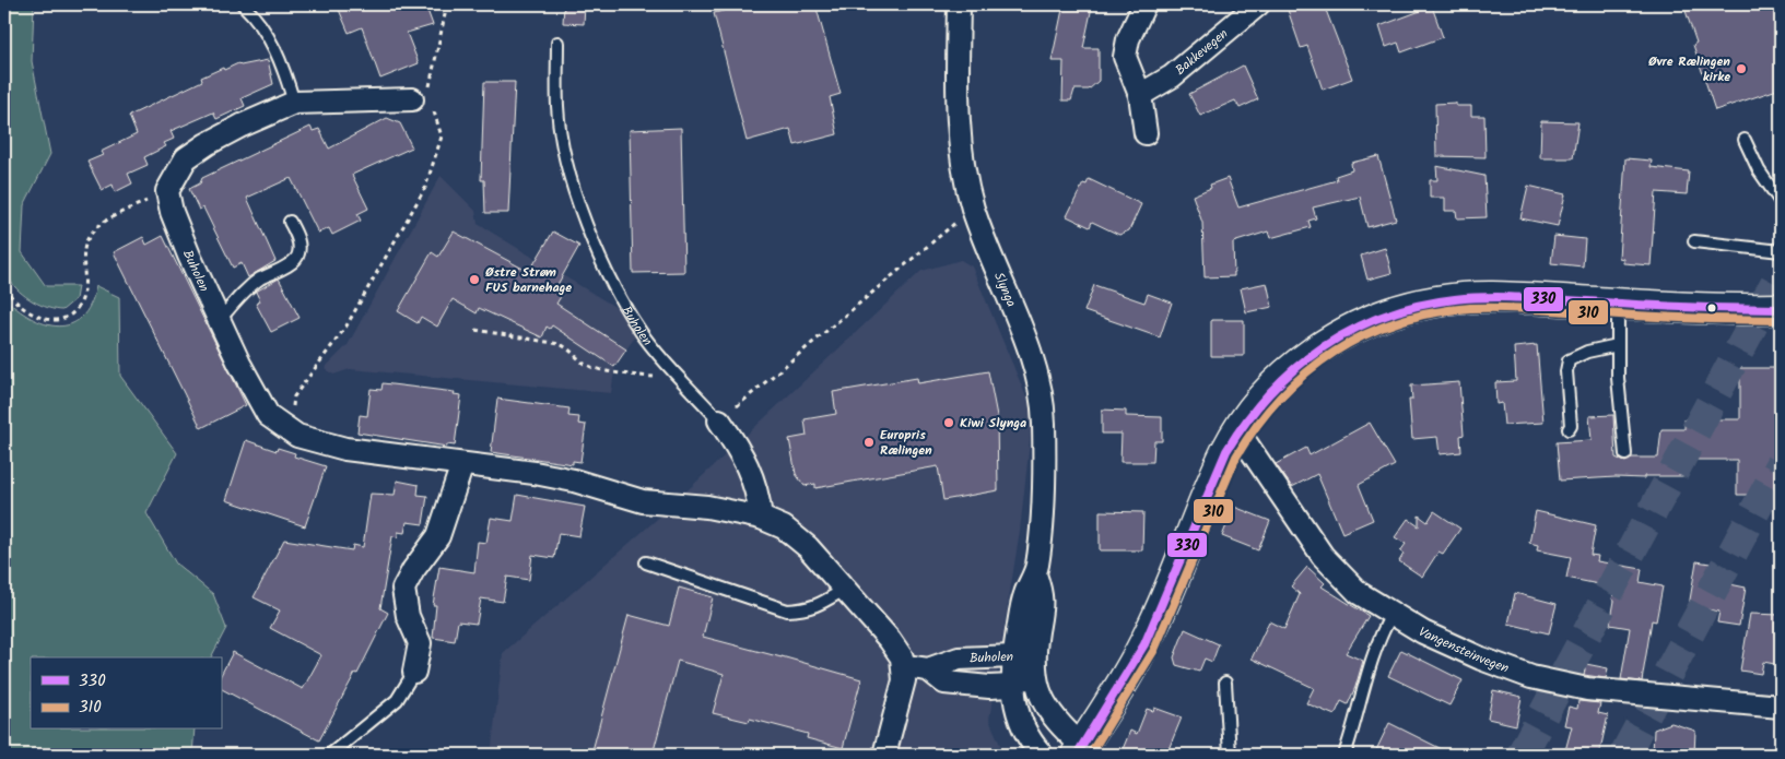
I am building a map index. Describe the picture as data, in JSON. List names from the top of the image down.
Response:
{
  "streets": {
    "street": [
      "Bakkevegen",
      "Buholen",
      "Slynga",
      "Vangensteinvegen"
    ]
  },
  "crossings": [
    ["Buholen", "Slynga"]
  ],
  "places": [
    "Øvre Rælingen kirke",
    "Østre Strøm FUS barnehage",
    "Kiwi Slynga",
    "Europris Rælingen"
  ],
  "lines": ["transit line 330", "transit line 310"],
  "legend": ["330", "310"]
}
